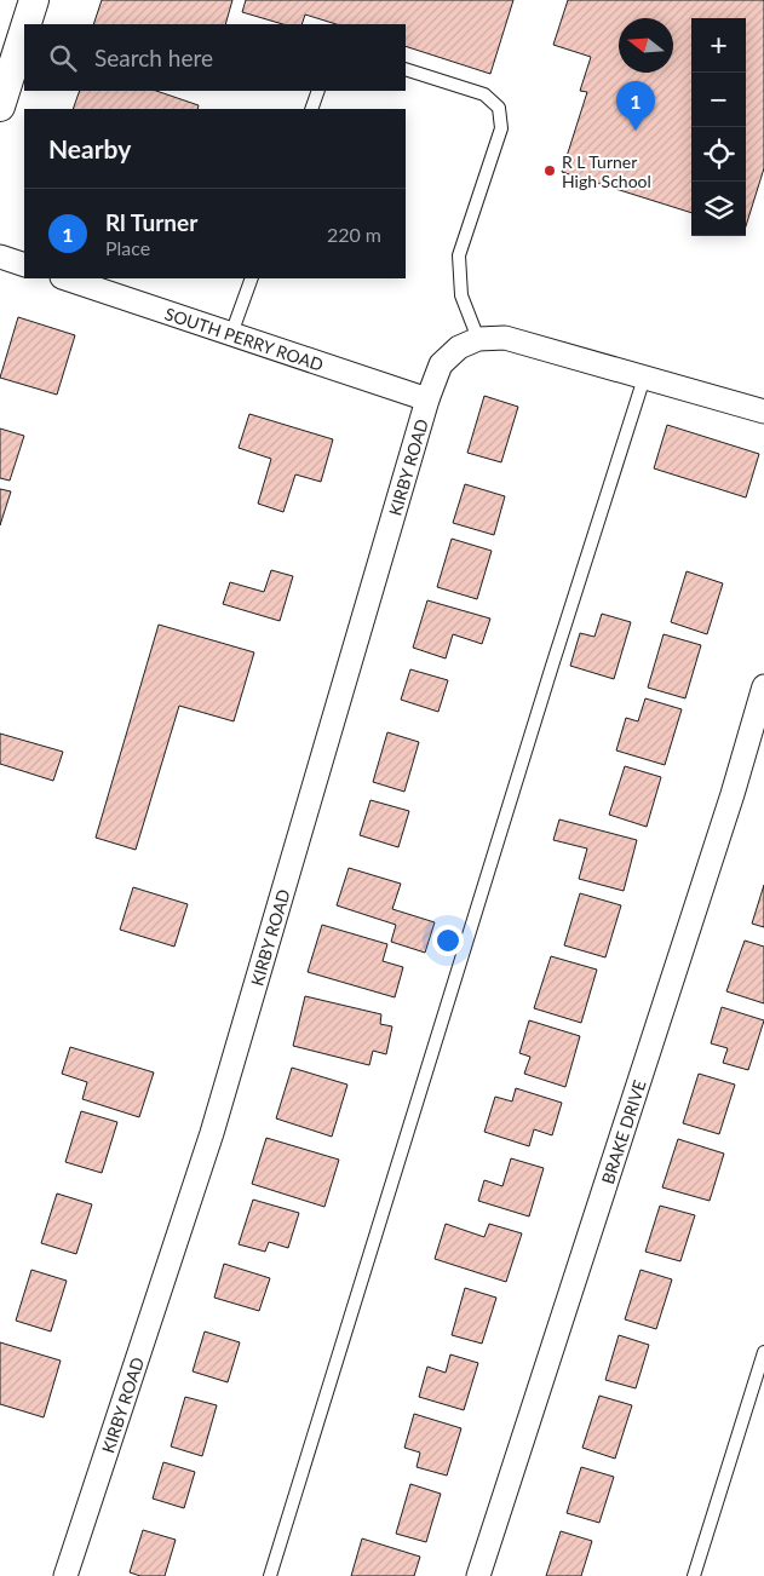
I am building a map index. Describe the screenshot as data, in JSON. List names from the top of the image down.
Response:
{
  "streets": {
    "street": ["SOUTH PERRY ROAD", "KIRBY ROAD", "BRAKE DRIVE"]
  },
  "crossings": [
    ["SOUTH PERRY ROAD", "KIRBY ROAD"]
  ],
  "places": ["R L Turner High School"],
  "north": "left",
  "page": {
    "map_buttons": ["+", "−"],
    "search": "Search here",
    "pins": "1",
    "heading": "Nearby",
    "list": [
      {
        "mark": "1",
        "name": "Rl Turner",
        "note": "Place",
        "value": "220 m"
      }
    ]
  }
}
